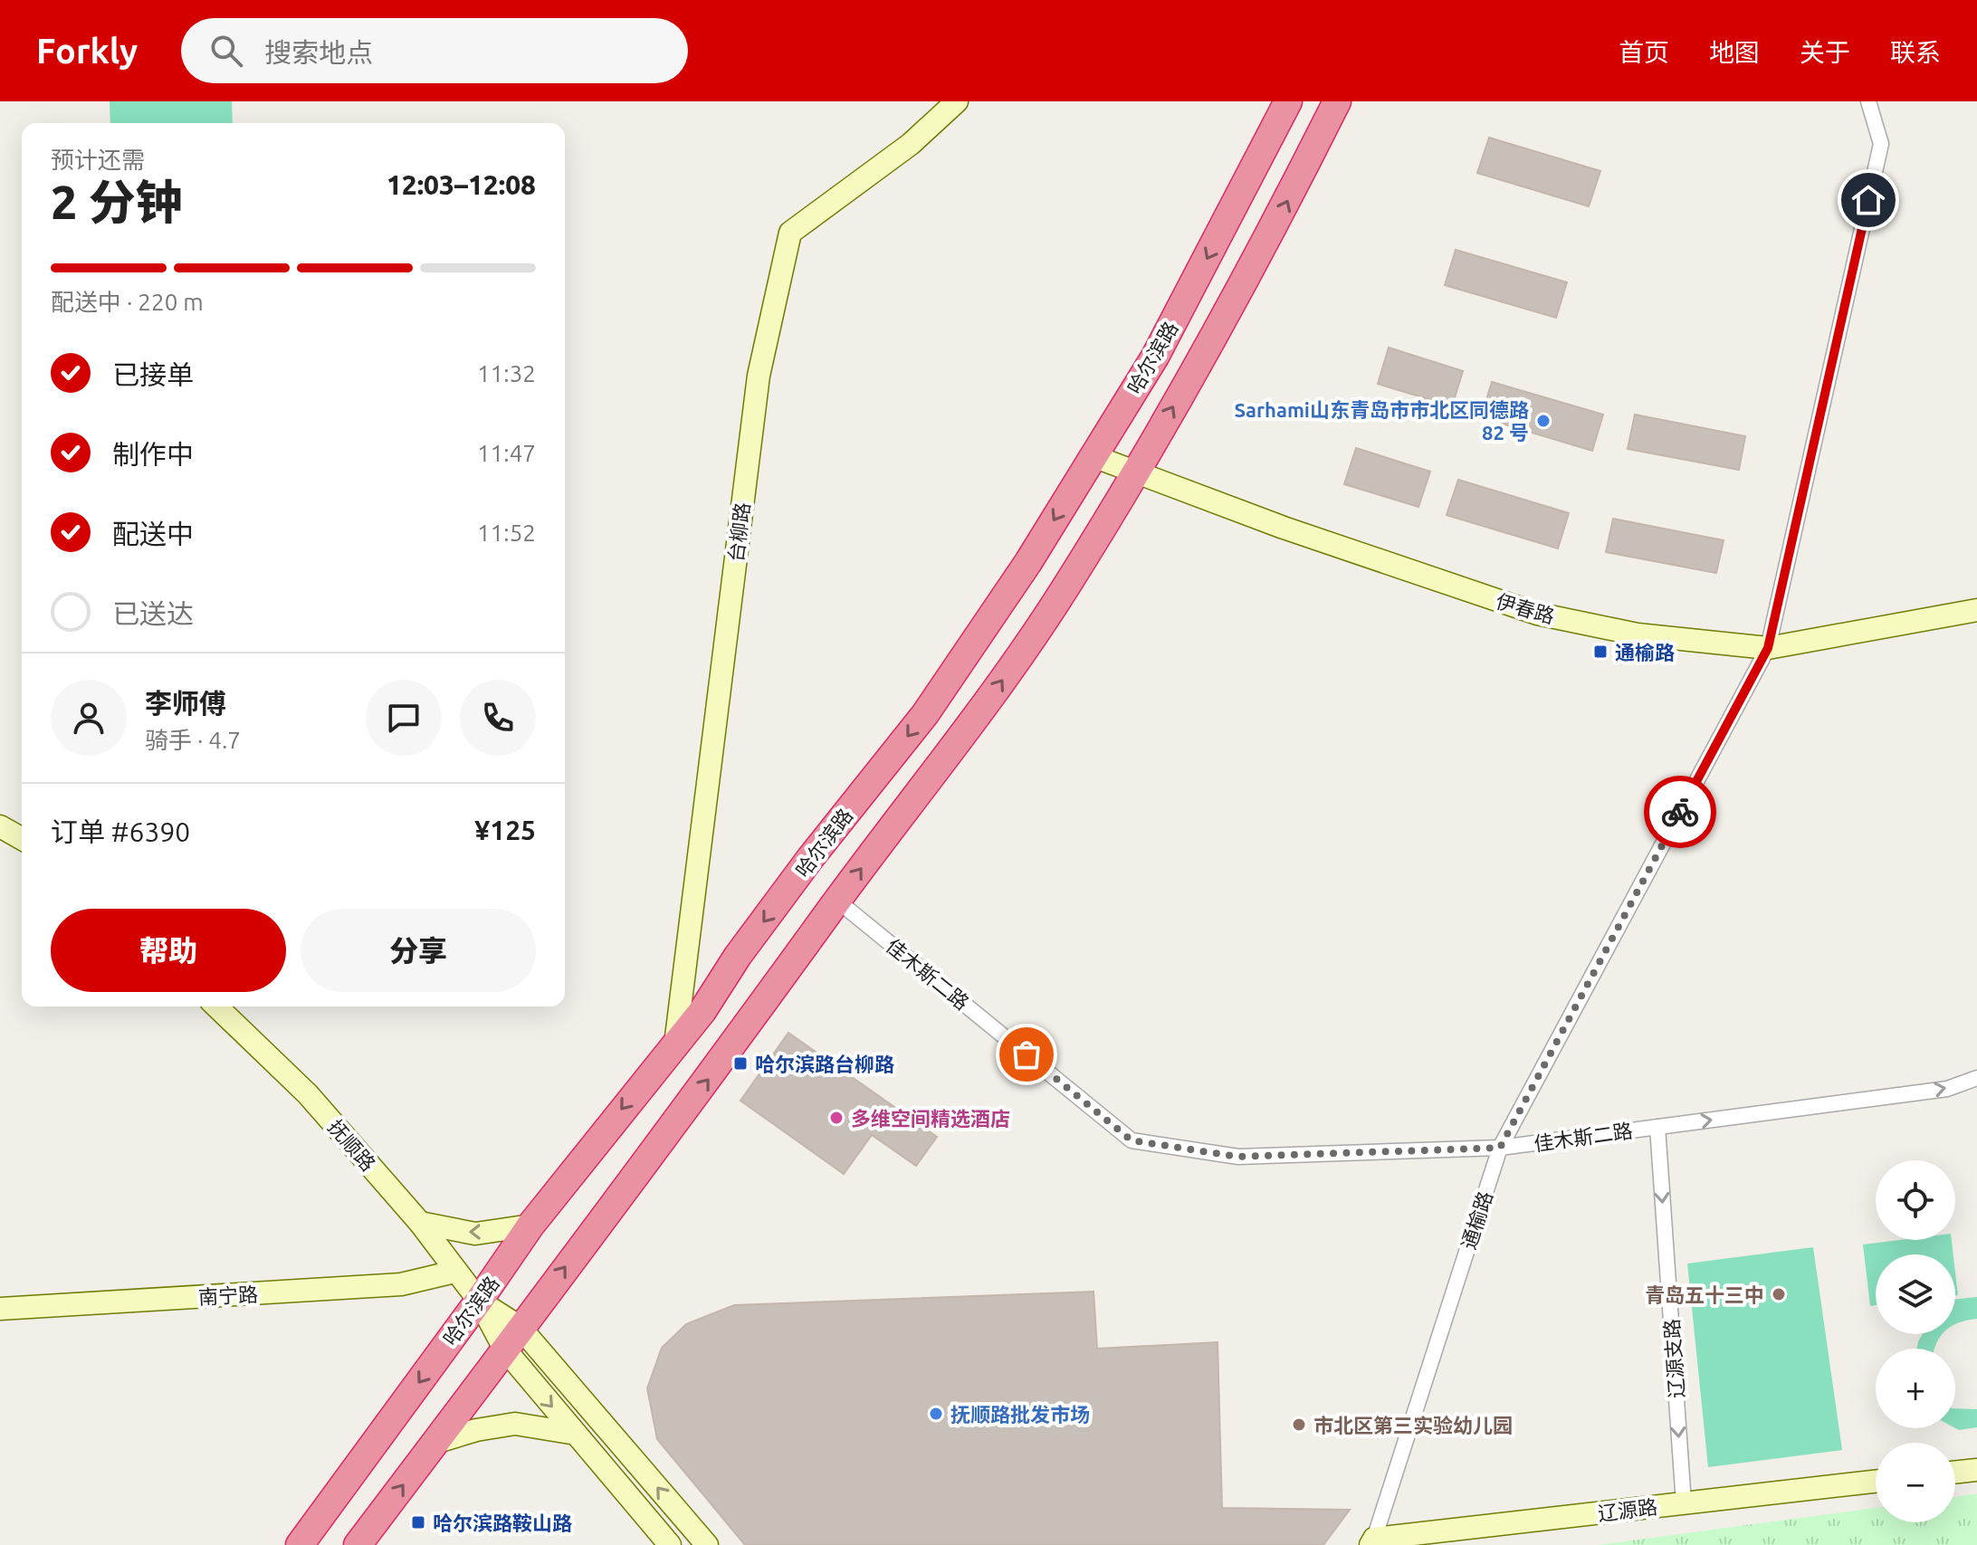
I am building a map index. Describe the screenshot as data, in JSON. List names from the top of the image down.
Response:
{
  "streets": {
    "highway": ["哈尔滨路"],
    "street": [
      "台柳路",
      "伊春路",
      "佳木斯二路",
      "抚顺路",
      "通榆路",
      "南宁路",
      "辽源支路",
      "辽源路"
    ]
  },
  "crossings": [
    ["哈尔滨路", "台柳路"],
    ["哈尔滨路", "伊春路"],
    ["哈尔滨路", "抚顺路"],
    ["伊春路", "通榆路"],
    ["佳木斯二路", "通榆路"],
    ["佳木斯二路", "辽源支路"],
    ["抚顺路", "南宁路"],
    ["通榆路", "辽源路"],
    ["辽源支路", "辽源路"]
  ],
  "one_way": ["辽源支路"],
  "places": {
    "other": [
      "Sarhami山东青岛市市北区同德路 82 号",
      "多维空间精选酒店",
      "青岛五十三中",
      "抚顺路批发市场",
      "市北区第三实验幼儿园"
    ],
    "transit": ["通榆路", "哈尔滨路台柳路", "哈尔滨路鞍山路"]
  },
  "page": {
    "header": "Forkly",
    "search": "搜索地点",
    "nav": [
      "首页",
      "地图",
      "关于",
      "联系"
    ],
    "heading": ["2 分钟", "预计还需", "12:03–12:08"],
    "panel": [
      "李师傅",
      "骑手 · 4.7",
      "订单 #6390",
      "¥125"
    ],
    "bar": "配送中 · 220 m",
    "list": [
      ["已接单", "11:32"],
      ["制作中", "11:47"],
      ["配送中", "11:52"],
      "已送达"
    ],
    "buttons": ["帮助", "分享"],
    "map_buttons": ["+", "−"]
  }
}
